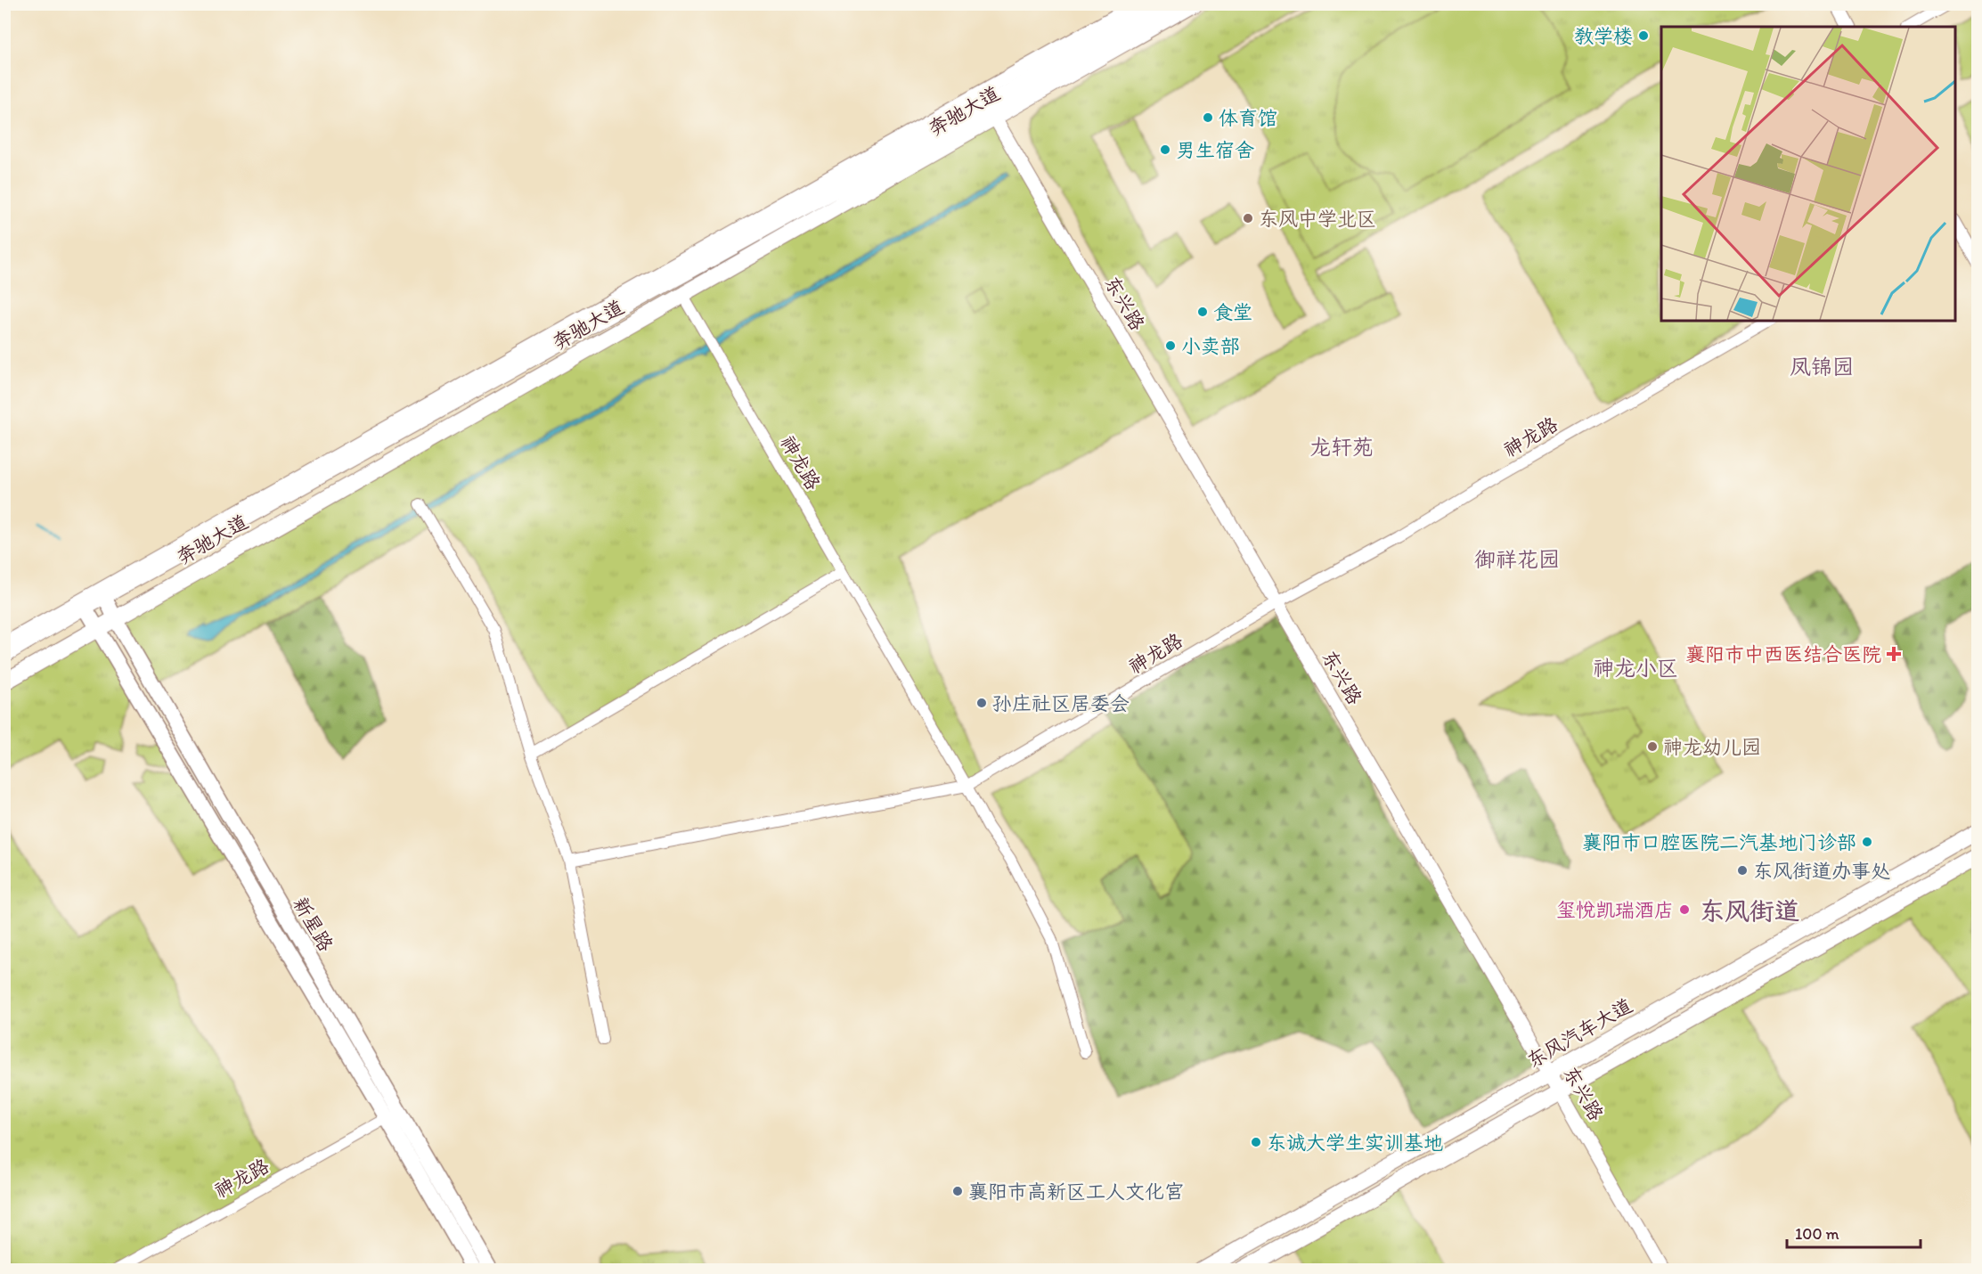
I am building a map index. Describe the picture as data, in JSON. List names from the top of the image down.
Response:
{
  "streets": {
    "main road": ["奔驰大道", "新星路", "东风汽车大道"],
    "street": ["东兴路", "神龙路"]
  },
  "crossings": [
    ["奔驰大道", "东兴路"],
    ["奔驰大道", "神龙路"],
    ["奔驰大道", "新星路"],
    ["东兴路", "神龙路"],
    ["东兴路", "东风汽车大道"],
    ["神龙路", "新星路"]
  ],
  "districts": [
    "凤锦园",
    "龙轩苑",
    "御祥花园",
    "神龙小区",
    "东风街道"
  ],
  "places": {
    "other": [
      "教学楼",
      "体育馆",
      "男生宿舍",
      "东风中学北区",
      "食堂",
      "小卖部",
      "孙庄社区居委会",
      "神龙幼儿园",
      "襄阳市口腔医院二汽基地门诊部",
      "东风街道办事处",
      "玺悦凯瑞酒店",
      "东诚大学生实训基地",
      "襄阳市高新区工人文化宫"
    ],
    "health": ["襄阳市中西医结合医院"]
  },
  "scale_bar": "100 m"
}
